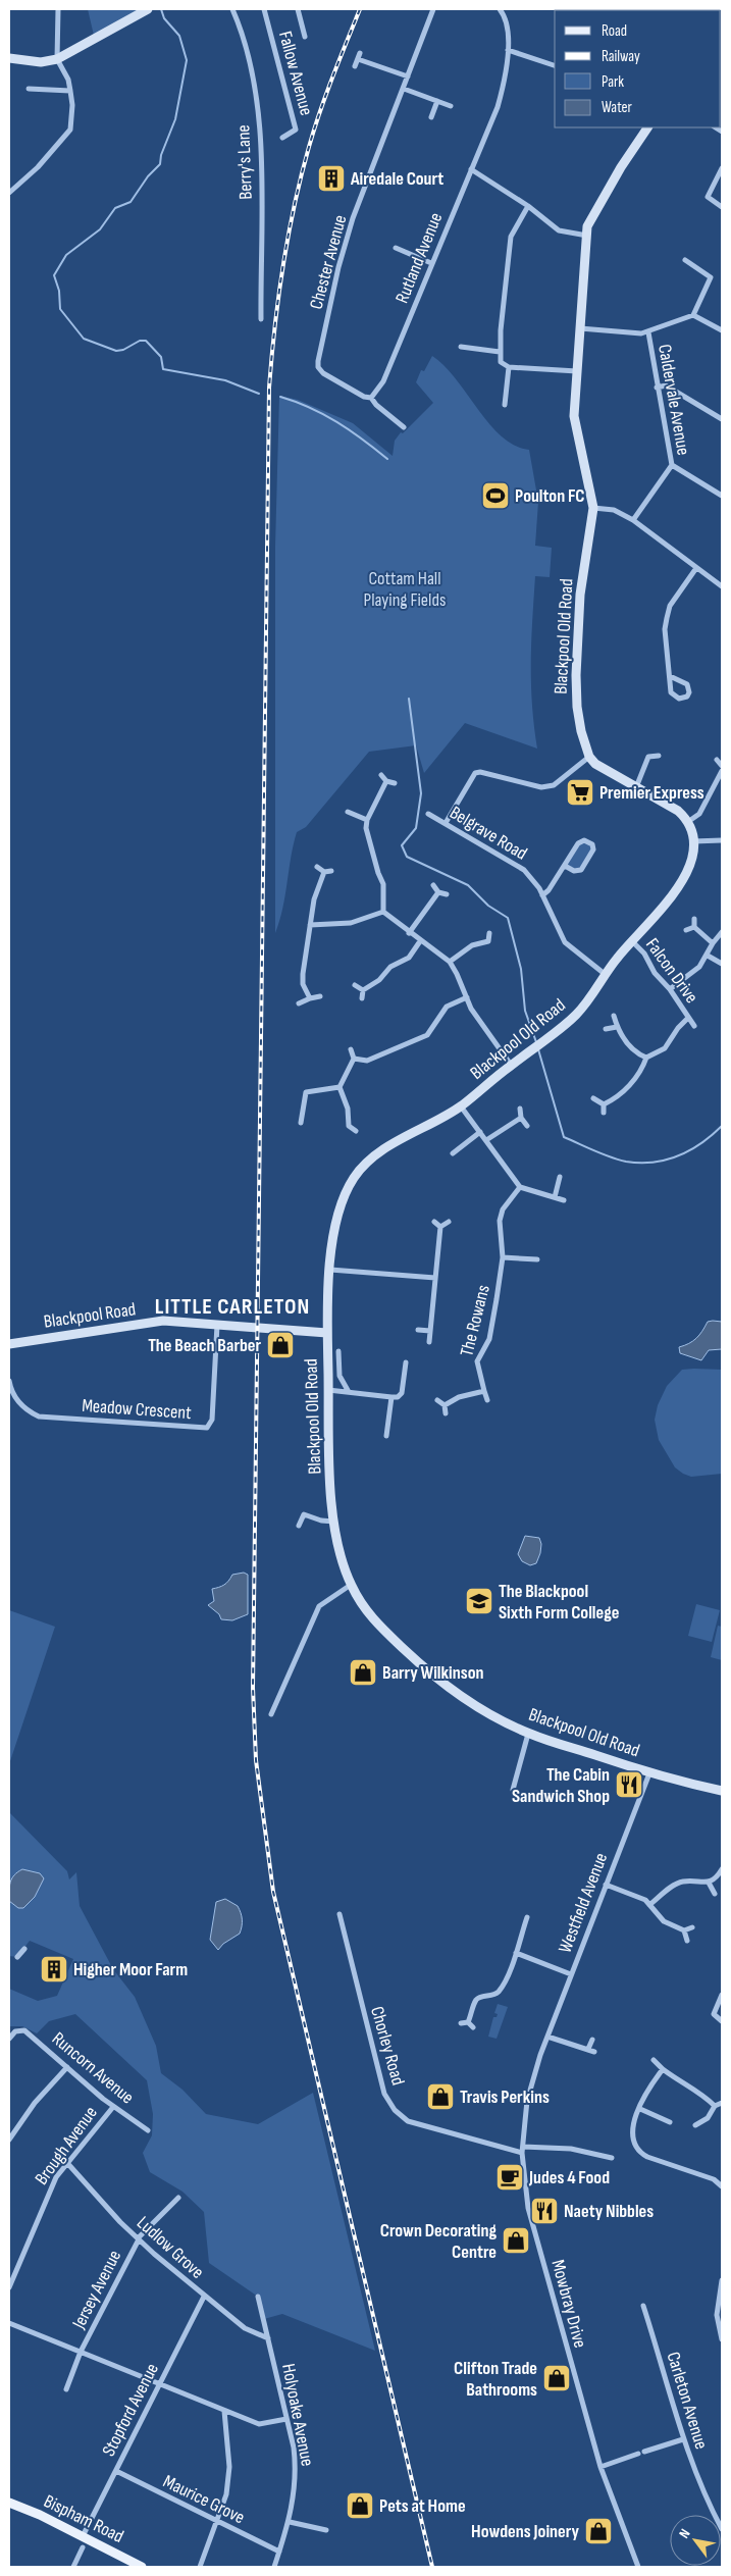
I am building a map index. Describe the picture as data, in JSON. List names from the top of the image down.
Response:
{
  "streets": {
    "main road": ["Bispham Road"],
    "street": [
      "Fallow Avenue",
      "Berry's Lane",
      "Rutland Avenue",
      "Chester Avenue",
      "Caldervale Avenue",
      "Blackpool Old Road",
      "Belgrave Road",
      "Falcon Drive",
      "Blackpool Road",
      "The Rowans",
      "Meadow Crescent",
      "Westfield Avenue",
      "Chorley Road",
      "Runcorn Avenue",
      "Brough Avenue",
      "Ludlow Grove",
      "Jersey Avenue",
      "Mowbray Drive",
      "Carleton Avenue",
      "Stopford Avenue",
      "Holyoake Avenue",
      "Maurice Grove"
    ]
  },
  "crossings": [
    ["Rutland Avenue", "Chester Avenue"],
    ["Blackpool Old Road", "Belgrave Road"],
    ["Blackpool Old Road", "Falcon Drive"],
    ["Blackpool Old Road", "Blackpool Road"],
    ["Blackpool Old Road", "Westfield Avenue"],
    ["Blackpool Road", "Meadow Crescent"],
    ["Westfield Avenue", "Mowbray Drive"],
    ["Chorley Road", "Mowbray Drive"],
    ["Runcorn Avenue", "Brough Avenue"],
    ["Brough Avenue", "Ludlow Grove"],
    ["Ludlow Grove", "Jersey Avenue"],
    ["Ludlow Grove", "Stopford Avenue"],
    ["Ludlow Grove", "Holyoake Avenue"],
    ["Stopford Avenue", "Maurice Grove"],
    ["Stopford Avenue", "Bispham Road"],
    ["Holyoake Avenue", "Maurice Grove"]
  ],
  "districts": ["LITTLE CARLETON"],
  "parks": ["Cottam Hall Playing Fields"],
  "places": {
    "building": ["Airedale Court", "Higher Moor Farm"],
    "sports": ["Poulton FC"],
    "supermarket": ["Premier Express"],
    "shop": [
      "The Beach Barber",
      "Barry Wilkinson",
      "Travis Perkins",
      "Crown Decorating Centre",
      "Clifton Trade Bathrooms",
      "Pets at Home",
      "Howdens Joinery"
    ],
    "school or university": ["The Blackpool Sixth Form College"],
    "restaurant": ["The Cabin Sandwich Shop", "Naety Nibbles"],
    "cafe": ["Judes 4 Food"]
  },
  "legend": [
    "Road",
    "Railway",
    "Park",
    "Water"
  ],
  "north": "top left"
}
